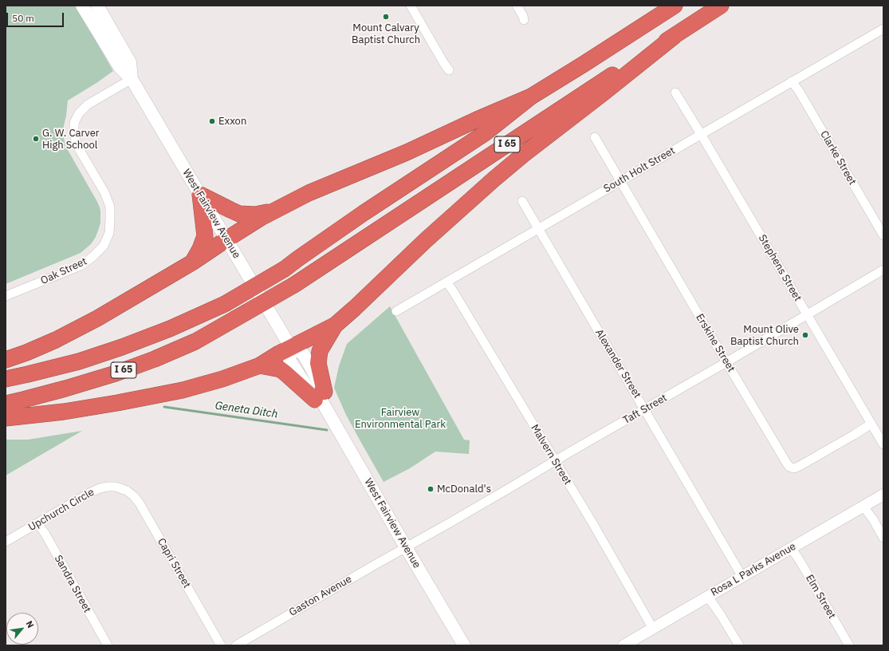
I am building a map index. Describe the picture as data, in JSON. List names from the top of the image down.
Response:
{
  "streets": {
    "highway": ["I 65"],
    "main road": ["West Fairview Avenue"],
    "street": [
      "Clarke Street",
      "South Holt Street",
      "Stephens Street",
      "Oak Street",
      "Erskine Street",
      "Alexander Street",
      "Taft Street",
      "Malvern Street",
      "Upchurch Circle",
      "Capri Street",
      "Rosa L Parks Avenue",
      "Sandra Street",
      "Gaston Avenue",
      "Elm Street"
    ]
  },
  "crossings": [
    ["Clarke Street", "South Holt Street"],
    ["South Holt Street", "Stephens Street"],
    ["South Holt Street", "Erskine Street"],
    ["South Holt Street", "Alexander Street"],
    ["South Holt Street", "Malvern Street"],
    ["West Fairview Avenue", "Oak Street"],
    ["West Fairview Avenue", "Taft Street"],
    ["West Fairview Avenue", "Gaston Avenue"],
    ["Stephens Street", "Erskine Street"],
    ["Stephens Street", "Taft Street"],
    ["Erskine Street", "Taft Street"],
    ["Alexander Street", "Taft Street"],
    ["Alexander Street", "Rosa L Parks Avenue"],
    ["Taft Street", "Malvern Street"],
    ["Taft Street", "Gaston Avenue"],
    ["Malvern Street", "Rosa L Parks Avenue"],
    ["Upchurch Circle", "Capri Street"],
    ["Upchurch Circle", "Sandra Street"],
    ["Rosa L Parks Avenue", "Elm Street"]
  ],
  "water": ["Geneta Ditch"],
  "parks": ["Fairview Environmental Park"],
  "places": [
    "Mount Calvary Baptist Church",
    "Exxon",
    "G. W. Carver High School",
    "Mount Olive Baptist Church",
    "McDonald's"
  ],
  "scale_bar": "50 m",
  "north": "top right"
}
